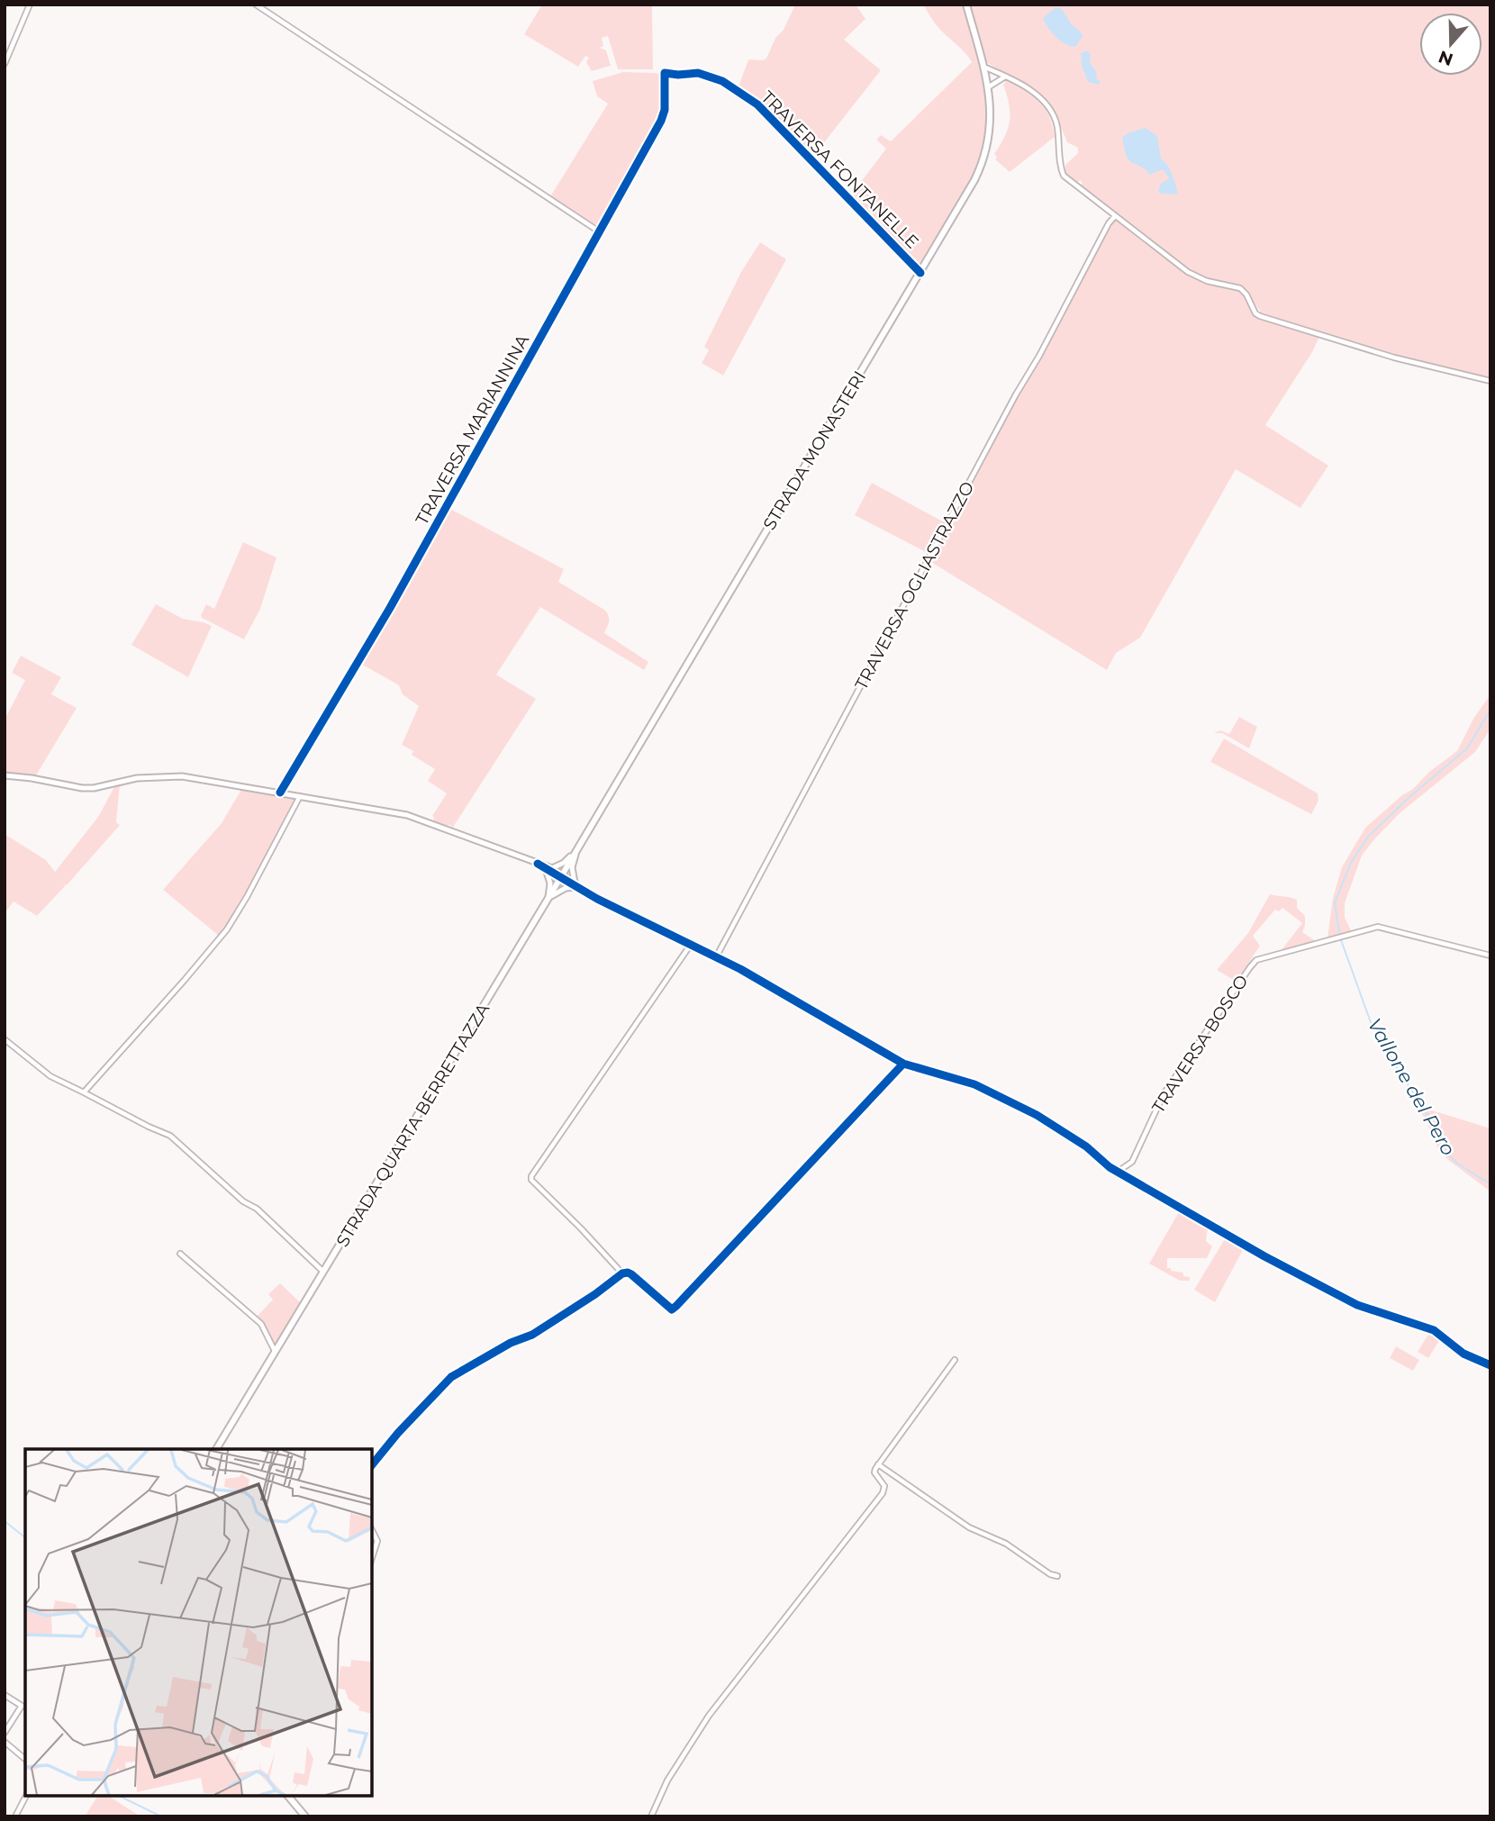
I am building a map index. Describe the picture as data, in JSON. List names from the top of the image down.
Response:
{
  "streets": {
    "main road": ["STRADA MONASTERI", "STRADA QUARTA BERRETTAZZA"],
    "street": [
      "TRAVERSA FONTANELLE",
      "TRAVERSA MARIANNINA",
      "TRAVERSA OGLIASTRAZZO",
      "TRAVERSA BOSCO"
    ]
  },
  "crossings": [
    ["TRAVERSA FONTANELLE", "TRAVERSA MARIANNINA"],
    ["TRAVERSA FONTANELLE", "STRADA MONASTERI"],
    ["STRADA MONASTERI", "STRADA QUARTA BERRETTAZZA"]
  ],
  "water": ["Vallone del Pero"],
  "north": "bottom"
}
